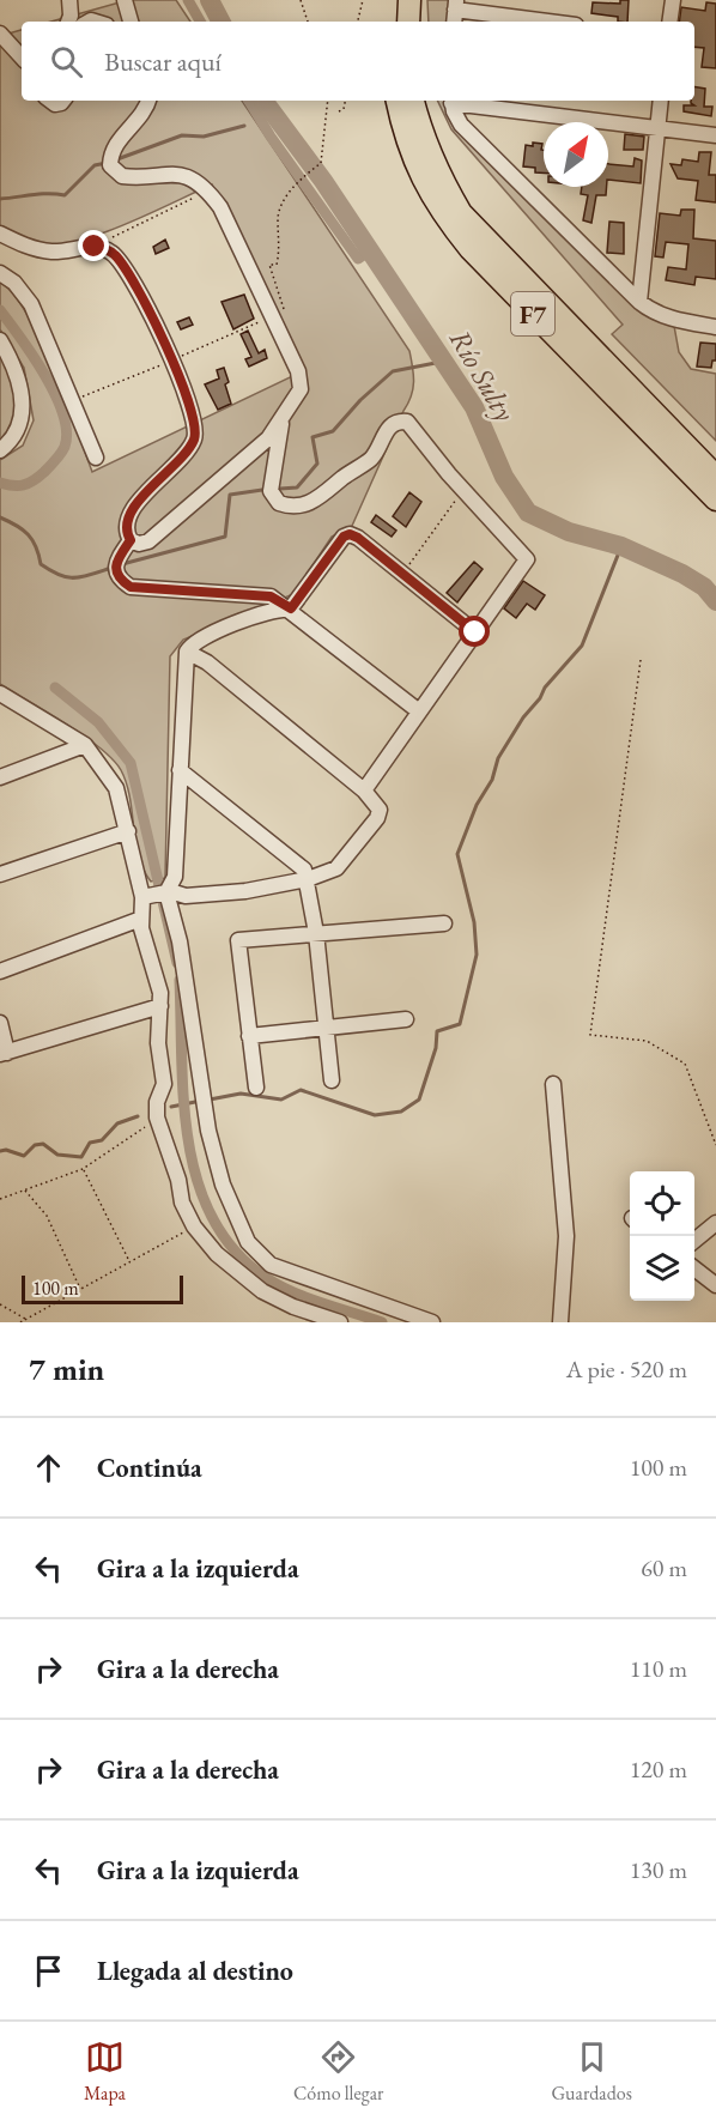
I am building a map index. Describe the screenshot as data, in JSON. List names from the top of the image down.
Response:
{
  "streets": {
    "highway": ["F7"]
  },
  "water": ["Río Sulty"],
  "scale_bar": "100 m",
  "north": "top right",
  "page": {
    "search": "Buscar aquí",
    "scale": "100 m",
    "heading": ["7 min", "A pie · 520 m"],
    "list": [
      ["Continúa", "100 m"],
      ["Gira a la izquierda", "60 m"],
      ["Gira a la derecha", "110 m"],
      ["Gira a la derecha", "120 m"],
      ["Gira a la izquierda", "130 m"],
      "Llegada al destino"
    ],
    "nav": ["Mapa", "Cómo llegar", "Guardados"]
  }
}
